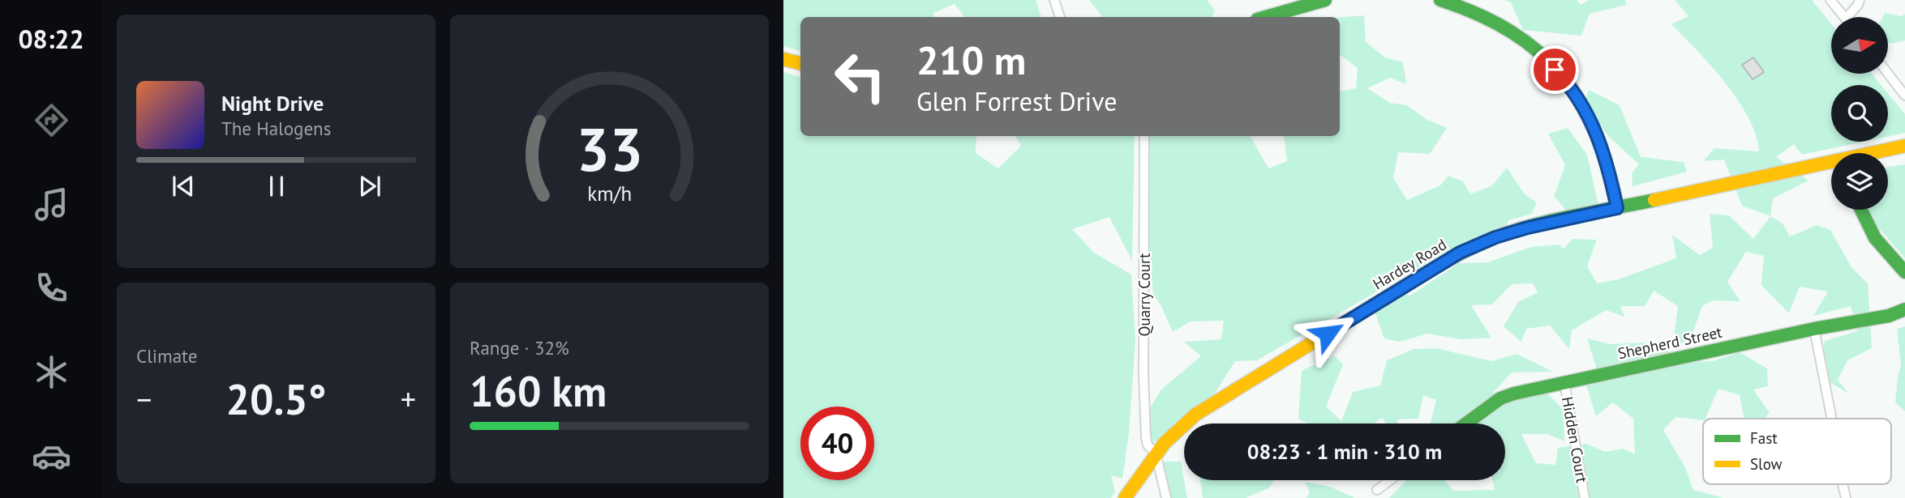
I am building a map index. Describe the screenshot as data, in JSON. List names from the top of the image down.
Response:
{
  "streets": {
    "street": [
      "Hardey Road",
      "Quarry Court",
      "Shepherd Street",
      "Hidden Court"
    ]
  },
  "crossings": [
    ["Hardey Road", "Quarry Court"],
    ["Shepherd Street", "Hidden Court"]
  ],
  "legend": ["Fast", "Slow"],
  "north": "right",
  "page": {
    "tabs": "08:22",
    "turn": ["210 m", "Glen Forrest Drive"],
    "song": ["Night Drive", "The Halogens"],
    "tile": [
      "Climate",
      ["Range · 32%", "160 km"]
    ],
    "heat": ["−", "20.5°", "+"],
    "limit": "40",
    "trip": "08:23 · 1 min · 310 m",
    "gauge": ["33", "km/h"]
  }
}
